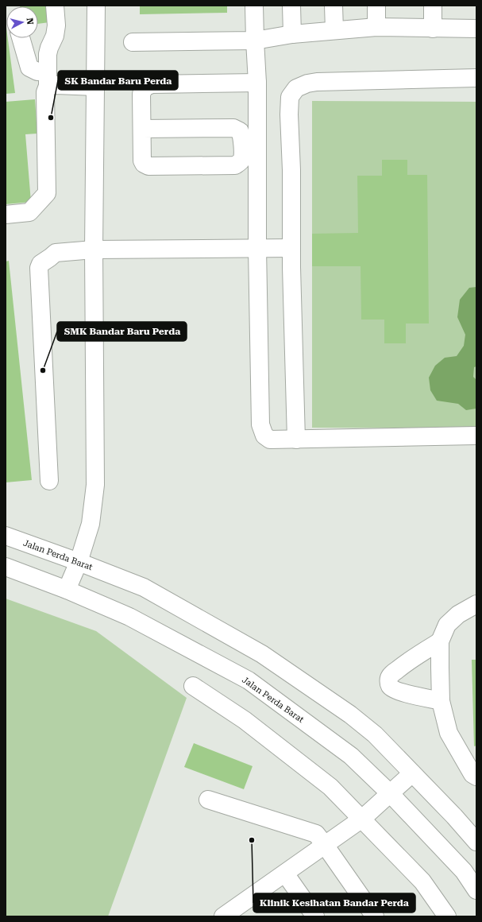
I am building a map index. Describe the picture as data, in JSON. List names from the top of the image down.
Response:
{
  "streets": {
    "street": ["Jalan Perda Barat"]
  },
  "places": ["SK Bandar Baru Perda", "SMK Bandar Baru Perda", "Klinik Kesihatan Bandar Perda"],
  "north": "right"
}
